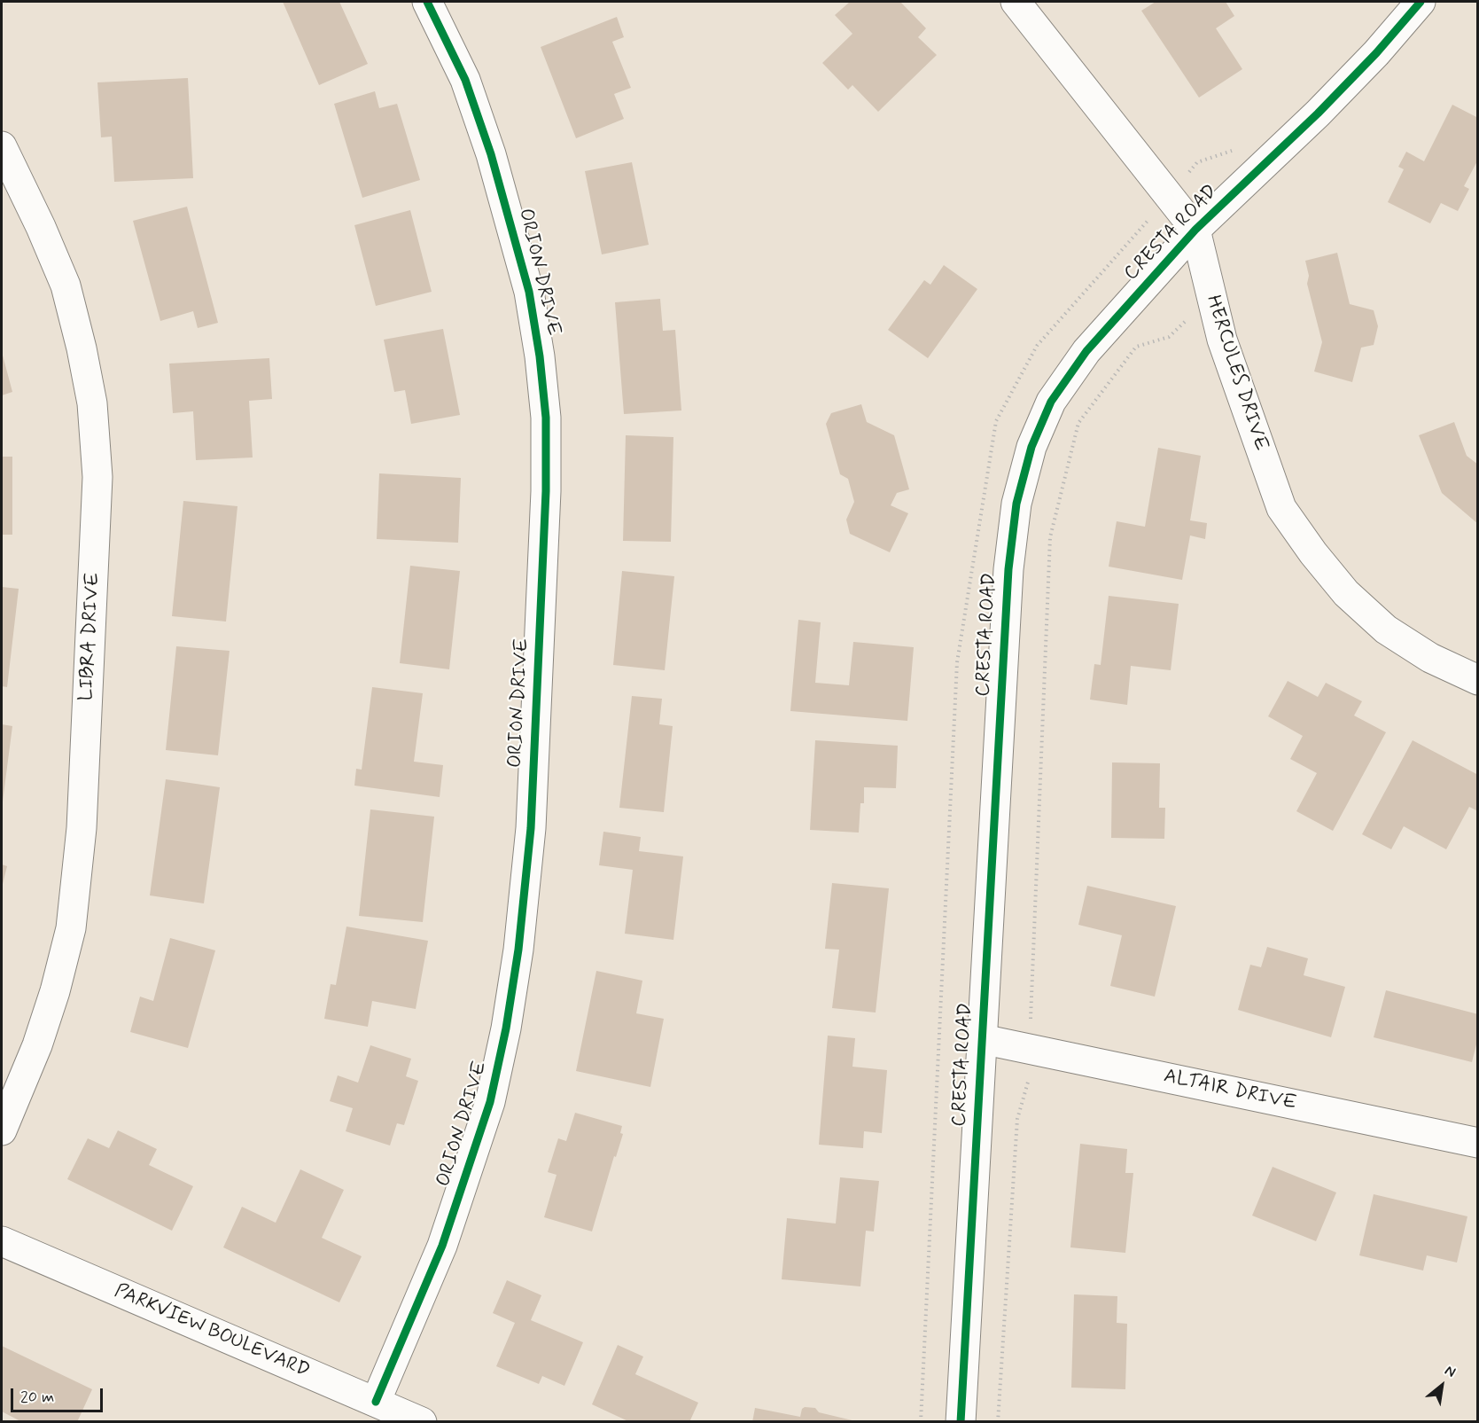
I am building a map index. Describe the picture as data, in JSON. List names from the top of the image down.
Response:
{
  "streets": {
    "street": [
      "CRESTA ROAD",
      "ORION DRIVE",
      "HERCULES DRIVE",
      "LIBRA DRIVE",
      "ALTAIR DRIVE",
      "PARKVIEW BOULEVARD"
    ]
  },
  "crossings": [
    ["CRESTA ROAD", "HERCULES DRIVE"],
    ["CRESTA ROAD", "ALTAIR DRIVE"],
    ["ORION DRIVE", "PARKVIEW BOULEVARD"]
  ],
  "scale_bar": "20 m",
  "north": "top right"
}
